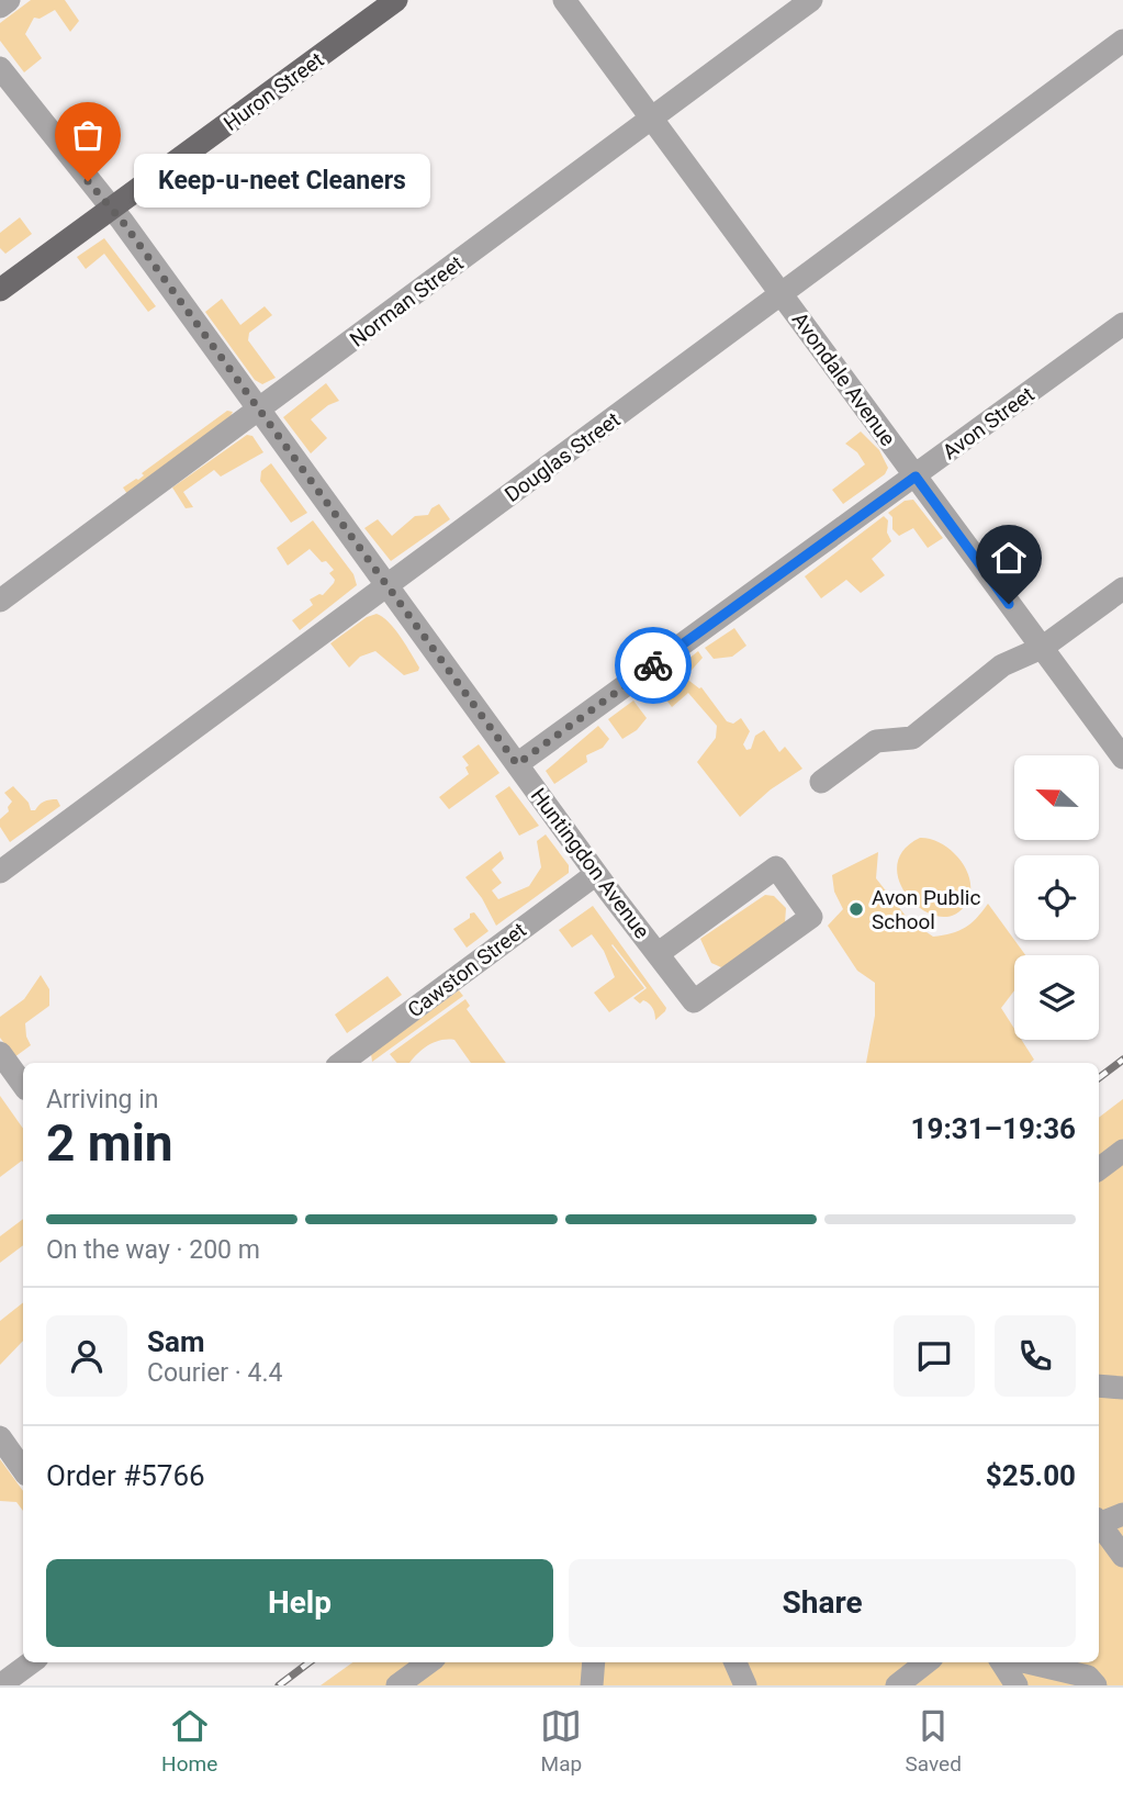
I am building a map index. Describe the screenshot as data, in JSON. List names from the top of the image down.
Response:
{
  "streets": {
    "main road": ["Huron Street"],
    "street": [
      "Norman Street",
      "Avondale Avenue",
      "Avon Street",
      "Douglas Street",
      "Huntingdon Avenue",
      "Cawston Street"
    ]
  },
  "crossings": [
    ["Huron Street", "Huntingdon Avenue"],
    ["Norman Street", "Avondale Avenue"],
    ["Norman Street", "Huntingdon Avenue"],
    ["Avondale Avenue", "Avon Street"],
    ["Avondale Avenue", "Douglas Street"],
    ["Avon Street", "Huntingdon Avenue"],
    ["Douglas Street", "Huntingdon Avenue"],
    ["Huntingdon Avenue", "Cawston Street"]
  ],
  "places": ["Keep-u-neet Cleaners", "Avon Public School"],
  "north": "left",
  "page": {
    "bubble": "Keep-u-neet Cleaners",
    "heading": ["2 min", "Arriving in", "19:31–19:36"],
    "panel": [
      "Sam",
      "Courier · 4.4",
      "Order #5766",
      "$25.00"
    ],
    "bar": "On the way · 200 m",
    "buttons": ["Help", "Share"],
    "tabs": ["Home", "Map", "Saved"]
  }
}
